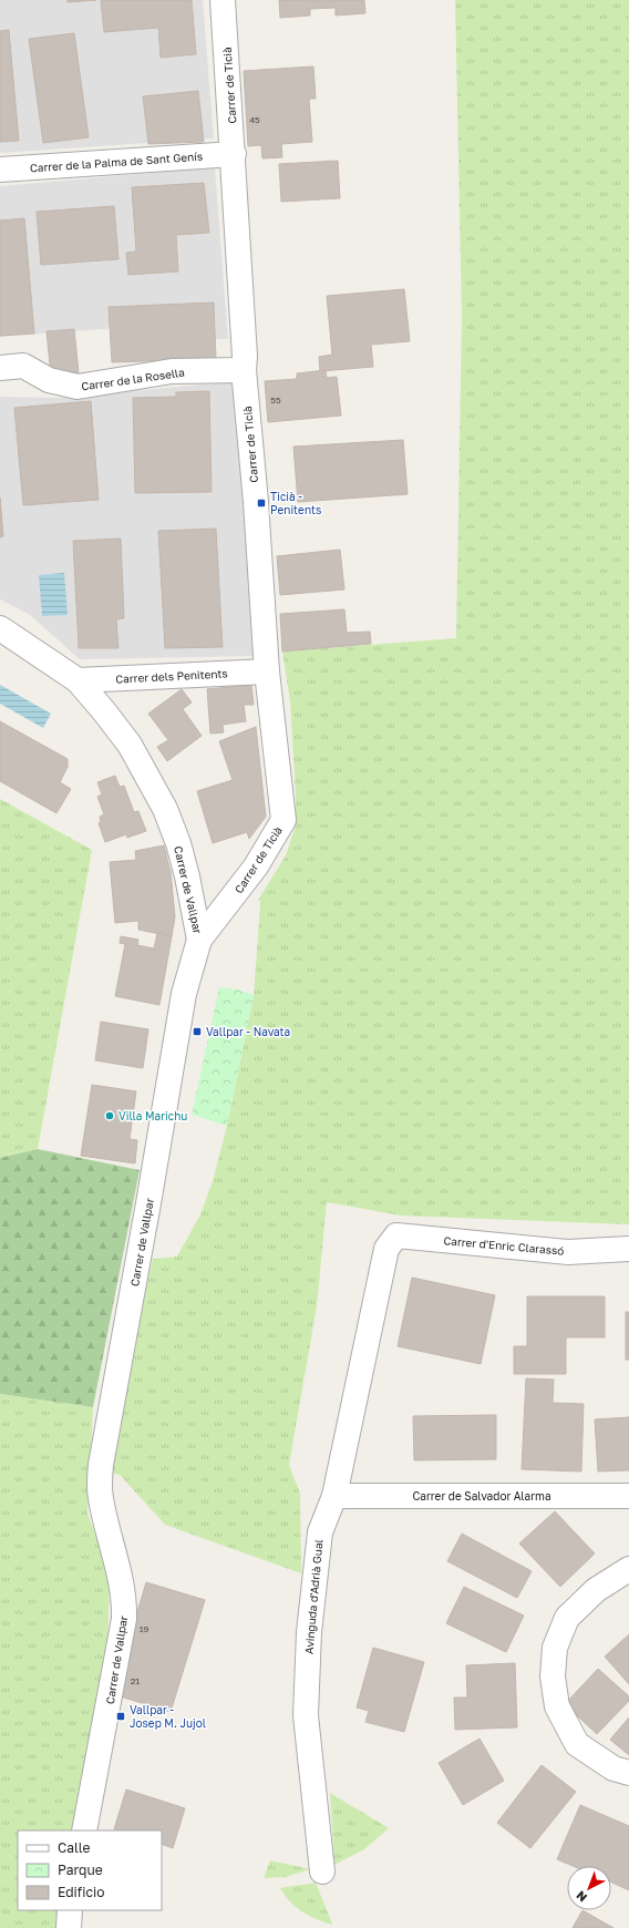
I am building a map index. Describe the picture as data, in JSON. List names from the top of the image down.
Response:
{
  "streets": {
    "street": [
      "Carrer de Ticià",
      "Carrer de la Palma de Sant Genís",
      "Carrer de la Rosella",
      "Carrer dels Penitents",
      "Carrer de Vallpar",
      "Carrer d'Enric Clarassó",
      "Carrer de Salvador Alarma",
      "Avinguda d'Adrià Gual"
    ]
  },
  "crossings": [
    ["Carrer de Ticià", "Carrer de la Palma de Sant Genís"],
    ["Carrer de Ticià", "Carrer de la Rosella"],
    ["Carrer de Ticià", "Carrer dels Penitents"],
    ["Carrer de Ticià", "Carrer de Vallpar"],
    ["Carrer dels Penitents", "Carrer de Vallpar"],
    ["Carrer d'Enric Clarassó", "Avinguda d'Adrià Gual"],
    ["Carrer de Salvador Alarma", "Avinguda d'Adrià Gual"]
  ],
  "places": {
    "transit": ["Ticià - Penitents", "Vallpar - Navata", "Vallpar - Josep M. Jujol"],
    "other": ["Villa Marichu"]
  },
  "house_numbers": [
    "45",
    "55",
    "19",
    "21"
  ],
  "legend": ["Calle", "Parque", "Edificio"],
  "north": "bottom left"
}
